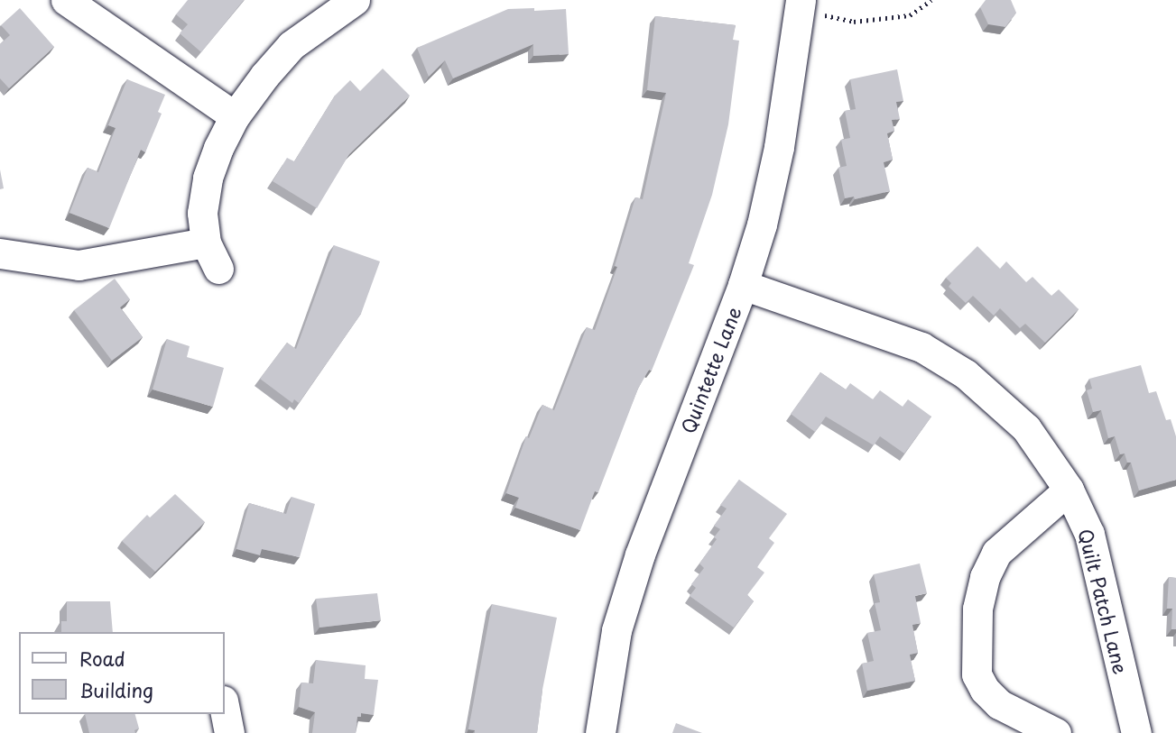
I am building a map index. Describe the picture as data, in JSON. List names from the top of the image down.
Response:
{
  "streets": {
    "street": ["Quintette Lane", "Quilt Patch Lane"]
  },
  "crossings": [
    ["Quintette Lane", "Quilt Patch Lane"]
  ],
  "legend": ["Road", "Building"]
}
